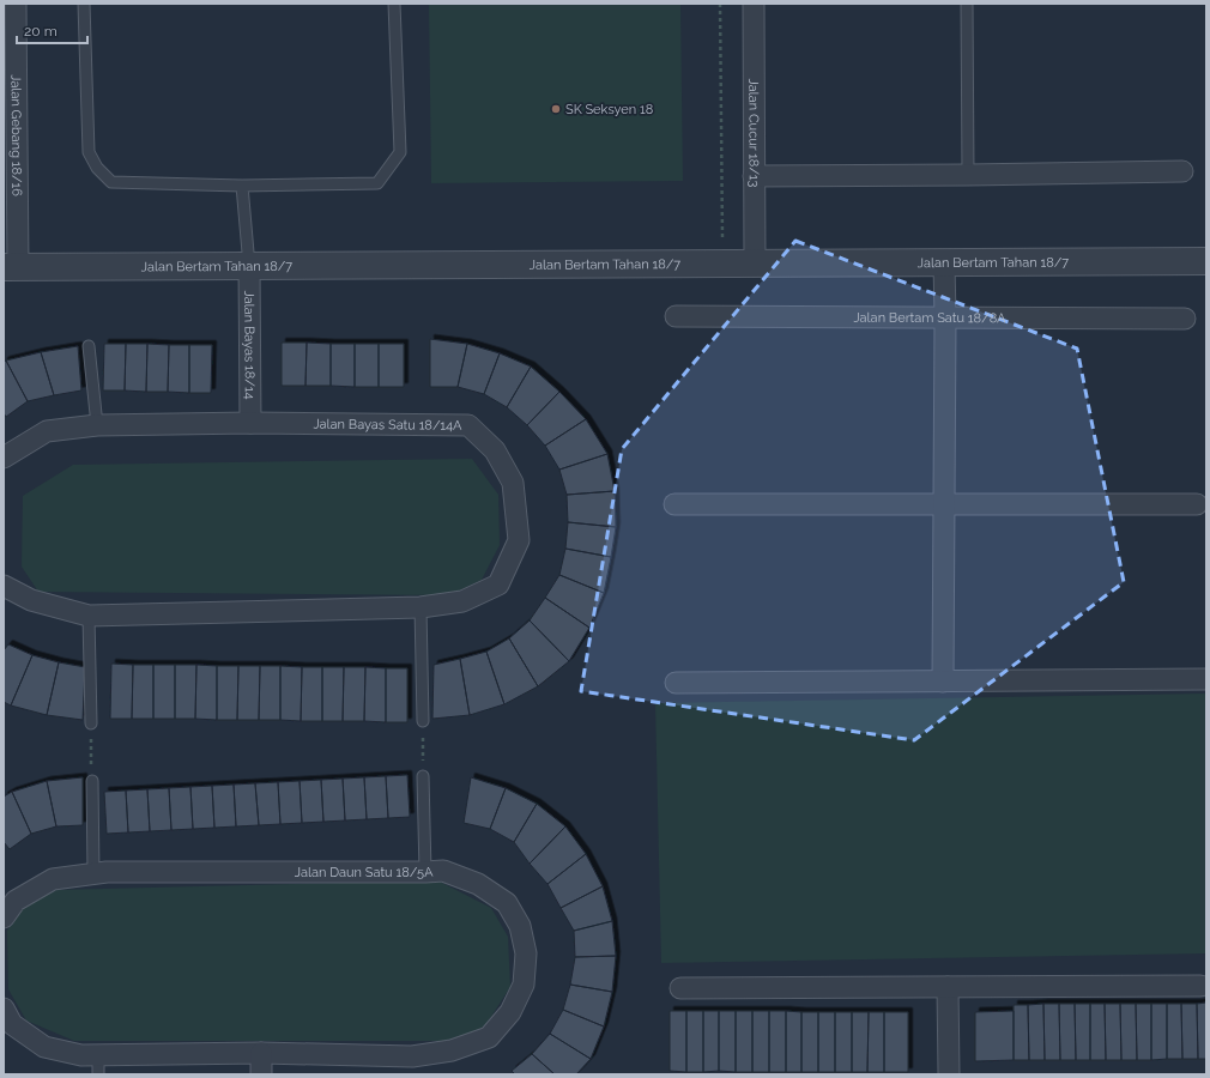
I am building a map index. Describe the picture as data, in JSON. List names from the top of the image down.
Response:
{
  "streets": {
    "street": [
      "Jalan Cucur 18/13",
      "Jalan Gebang 18/16",
      "Jalan Bertam Tahan 18/7",
      "Jalan Bertam Satu 18/8A",
      "Jalan Bayas 18/14",
      "Jalan Bayas Satu 18/14A",
      "Jalan Daun Satu 18/5A"
    ]
  },
  "crossings": [
    ["Jalan Cucur 18/13", "Jalan Bertam Tahan 18/7"],
    ["Jalan Gebang 18/16", "Jalan Bertam Tahan 18/7"],
    ["Jalan Bertam Tahan 18/7", "Jalan Bayas 18/14"],
    ["Jalan Bayas 18/14", "Jalan Bayas Satu 18/14A"]
  ],
  "places": ["SK Seksyen 18"],
  "scale_bar": "20 m"
}
